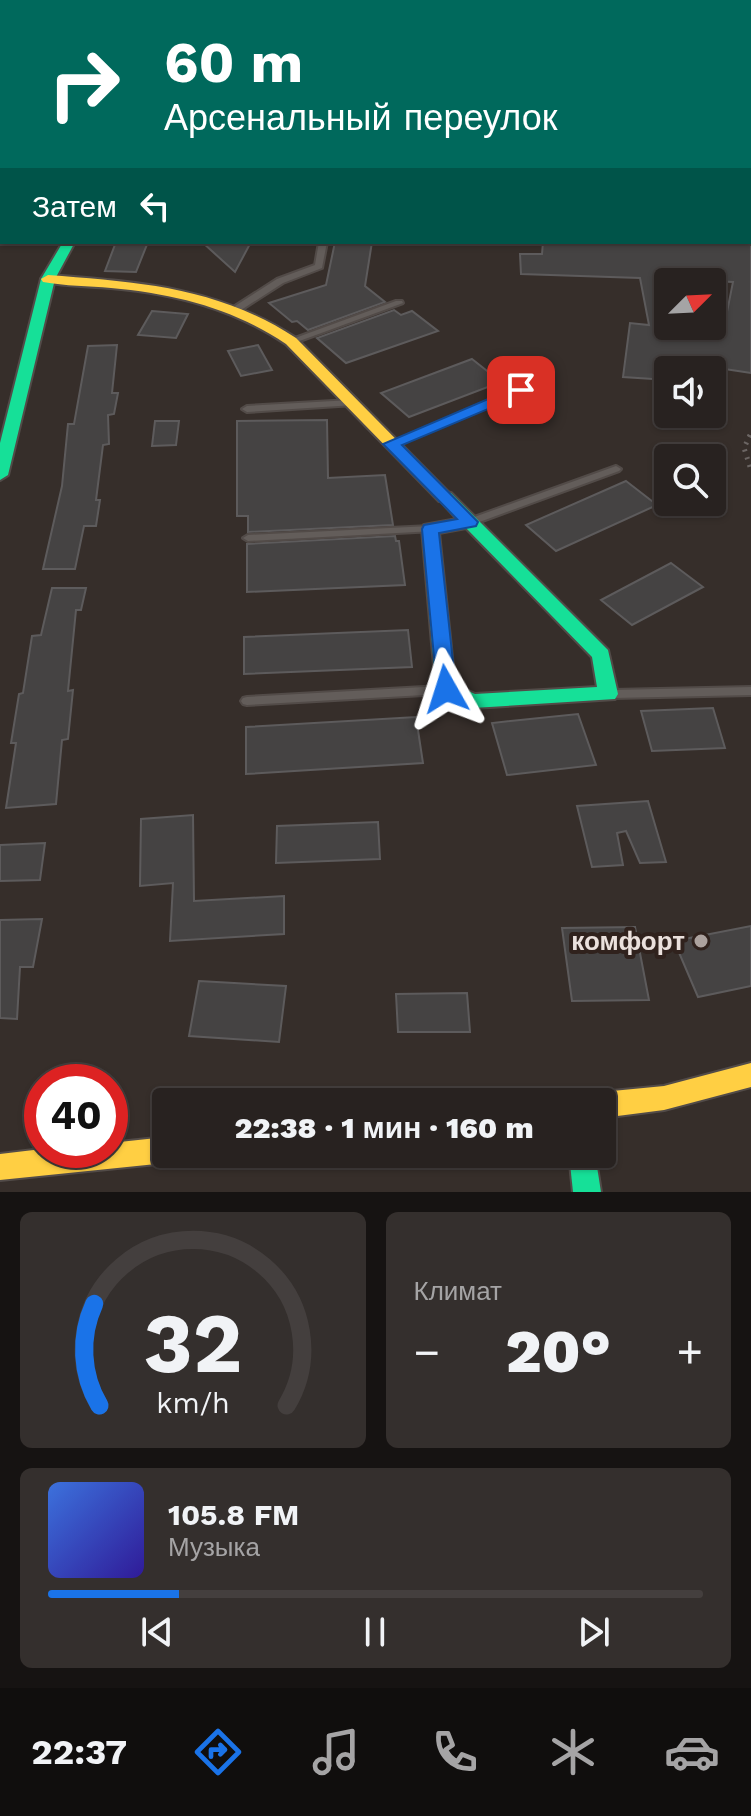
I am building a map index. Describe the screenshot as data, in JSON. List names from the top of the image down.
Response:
{
  "places": ["комфорт"],
  "north": "top right",
  "page": {
    "turn": ["60 m", "Арсенальный переулок"],
    "then": "Затем",
    "limit": "40",
    "trip": "22:38 · 1 мин · 160 m",
    "tile": "Климат",
    "heat": ["−", "20°", "+"],
    "song": ["105.8 FM", "Музыка"],
    "tabs": "22:37",
    "gauge": ["32", "km/h"]
  }
}
